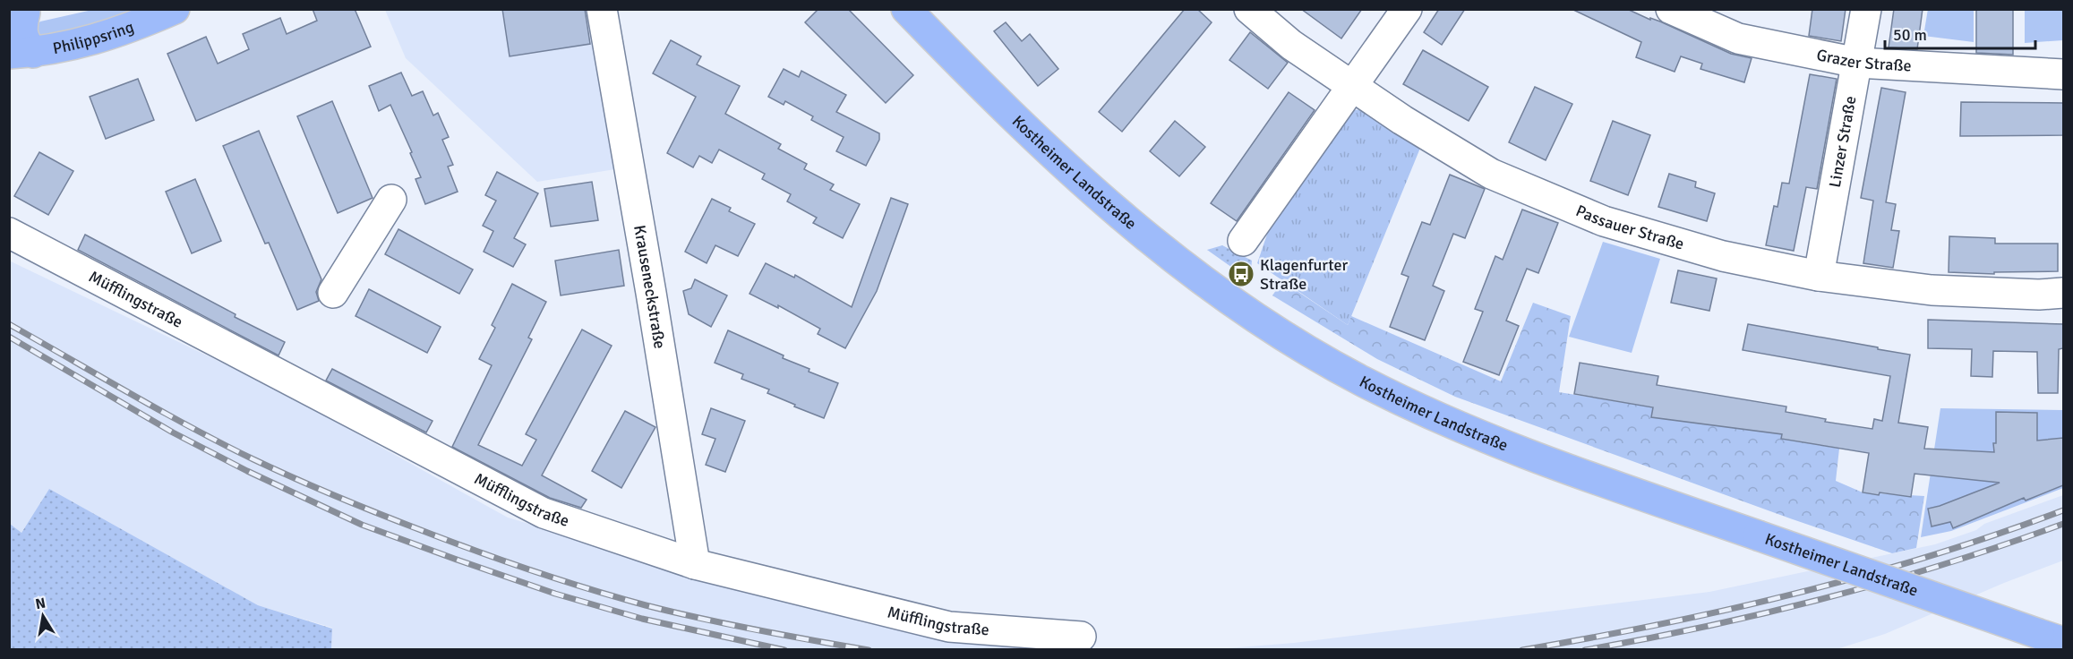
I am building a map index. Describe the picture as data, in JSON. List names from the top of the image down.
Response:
{
  "streets": {
    "main road": ["Philippsring", "Kostheimer Landstraße"],
    "street": [
      "Grazer Straße",
      "Linzer Straße",
      "Passauer Straße",
      "Krauseneckstraße",
      "Müfflingstraße"
    ]
  },
  "crossings": [
    ["Grazer Straße", "Linzer Straße"],
    ["Linzer Straße", "Passauer Straße"],
    ["Krauseneckstraße", "Müfflingstraße"]
  ],
  "places": {
    "bus stop": ["Klagenfurter Straße"]
  },
  "scale_bar": "50 m",
  "north": "top"
}
